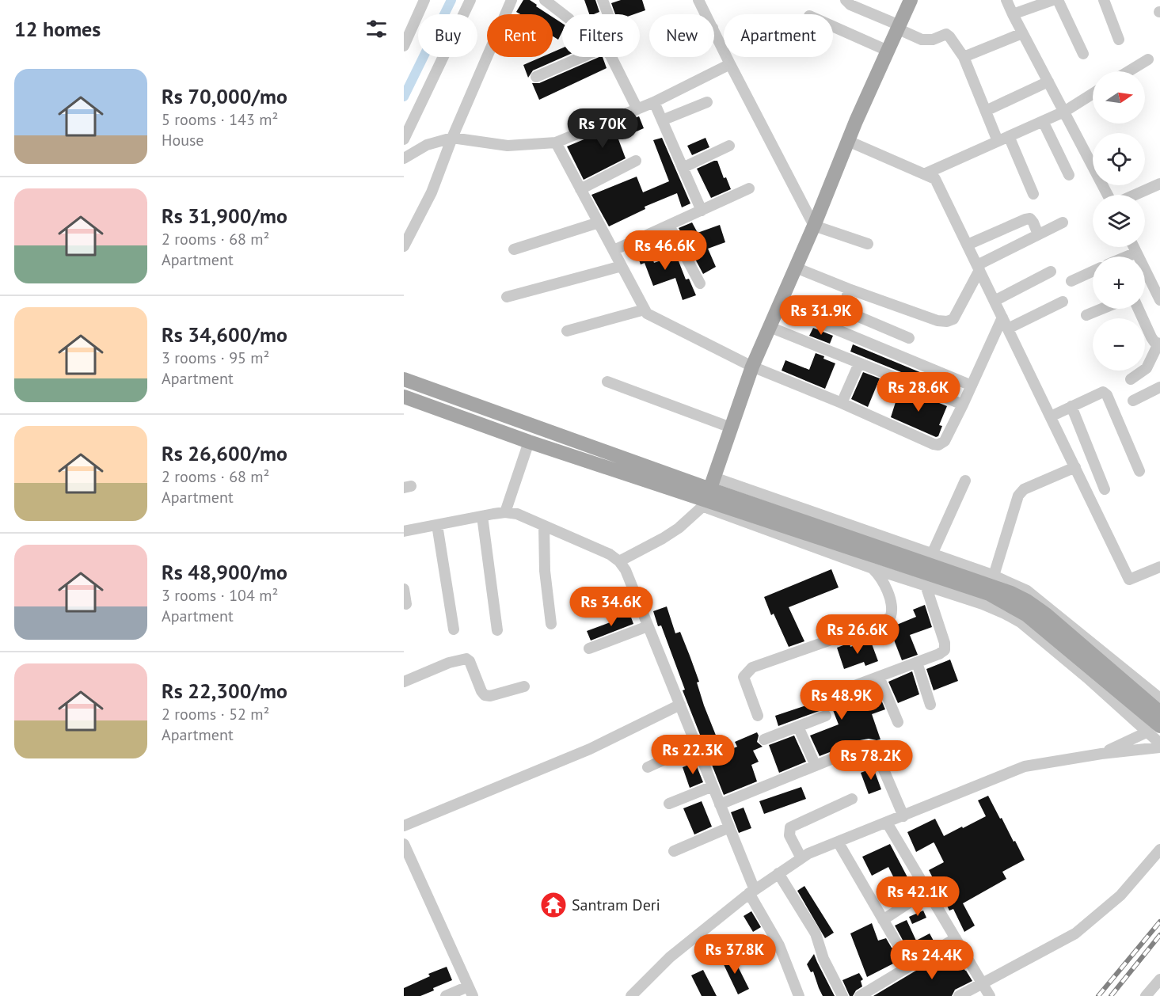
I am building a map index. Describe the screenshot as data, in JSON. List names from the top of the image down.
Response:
{
  "places": {
    "temple": ["Santram Deri"]
  },
  "north": "right",
  "page": {
    "heading": "12 homes",
    "chip": [
      "Buy",
      "Rent",
      "Filters",
      "New",
      "Apartment"
    ],
    "list": [
      {
        "name": "Rs 70,000/mo",
        "note": "5 rooms · 143 m² · House"
      },
      {
        "name": "Rs 31,900/mo",
        "note": "2 rooms · 68 m² · Apartment"
      },
      {
        "name": "Rs 34,600/mo",
        "note": "3 rooms · 95 m² · Apartment"
      },
      {
        "name": "Rs 26,600/mo",
        "note": "2 rooms · 68 m² · Apartment"
      },
      {
        "name": "Rs 48,900/mo",
        "note": "3 rooms · 104 m² · Apartment"
      },
      {
        "name": "Rs 22,300/mo",
        "note": "2 rooms · 52 m² · Apartment"
      }
    ],
    "map_buttons": ["+", "−"],
    "price": [
      "Rs 70K",
      "Rs 46.6K",
      "Rs 31.9K",
      "Rs 28.6K",
      "Rs 34.6K",
      "Rs 26.6K",
      "Rs 48.9K",
      "Rs 22.3K",
      "Rs 78.2K",
      "Rs 42.1K",
      "Rs 37.8K",
      "Rs 24.4K"
    ]
  }
}
